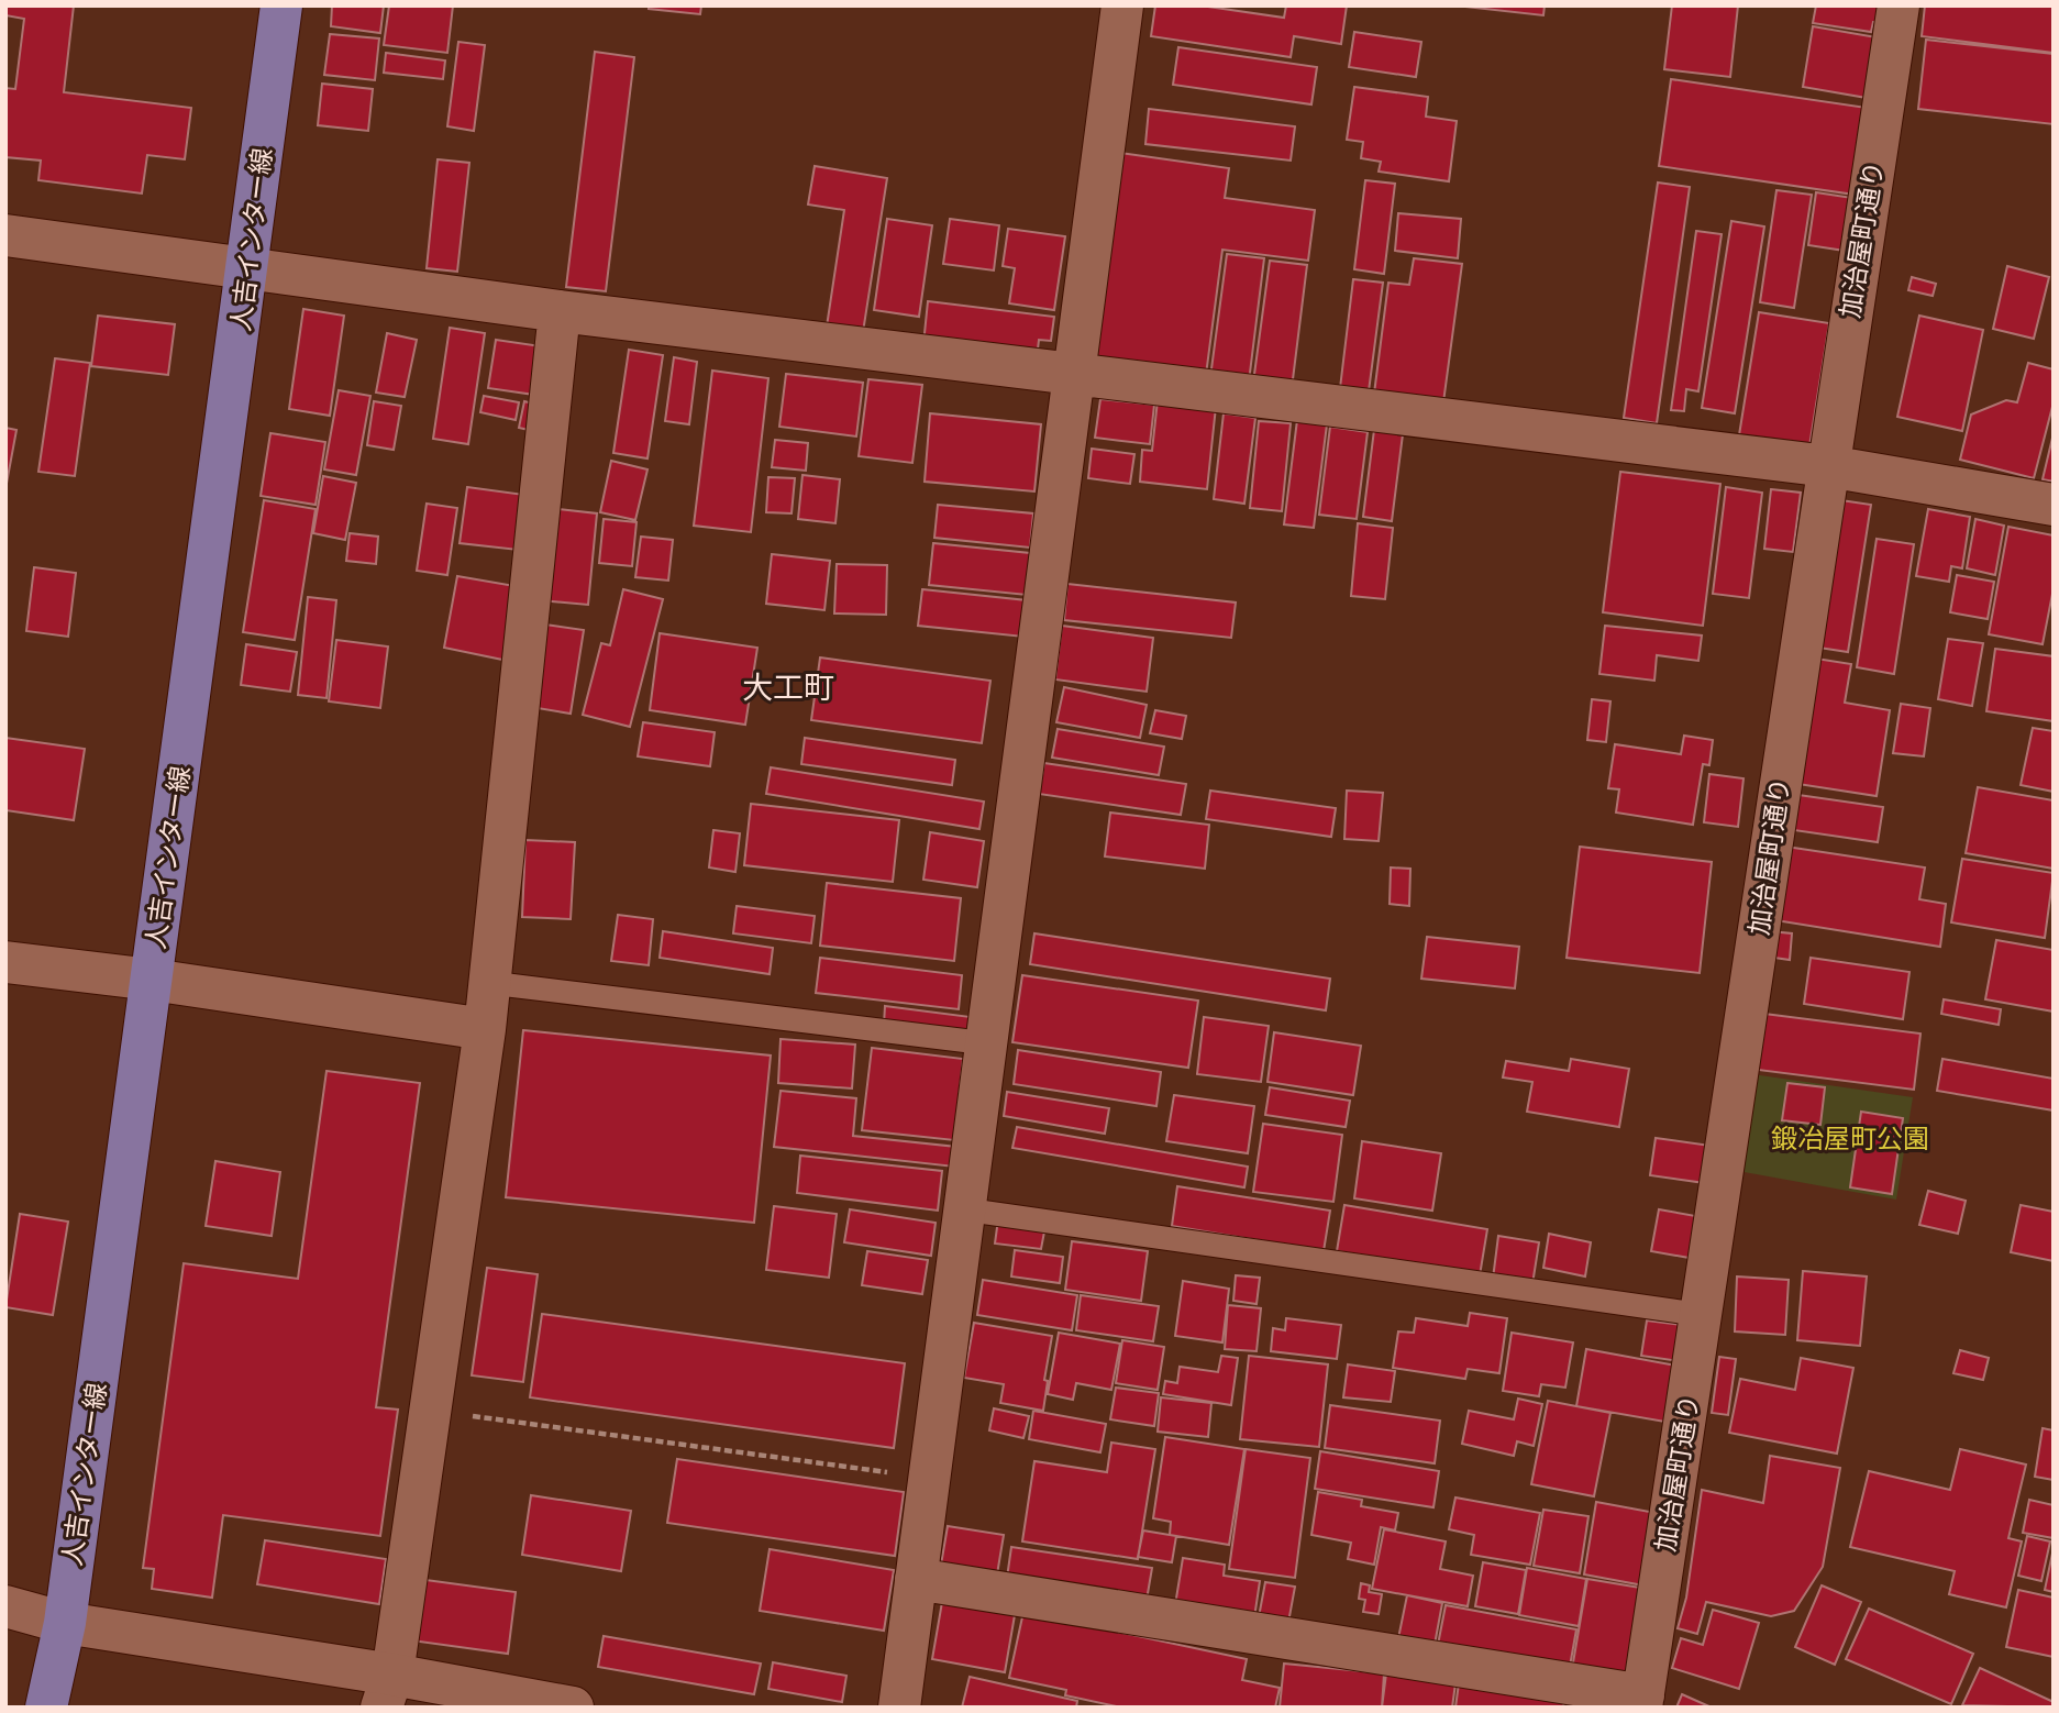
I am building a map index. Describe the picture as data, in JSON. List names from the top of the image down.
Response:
{
  "streets": {
    "main road": ["人吉インター線"],
    "street": ["加治屋町通り"]
  },
  "districts": ["大工町"],
  "parks": ["鍛冶屋町公園"]
}
